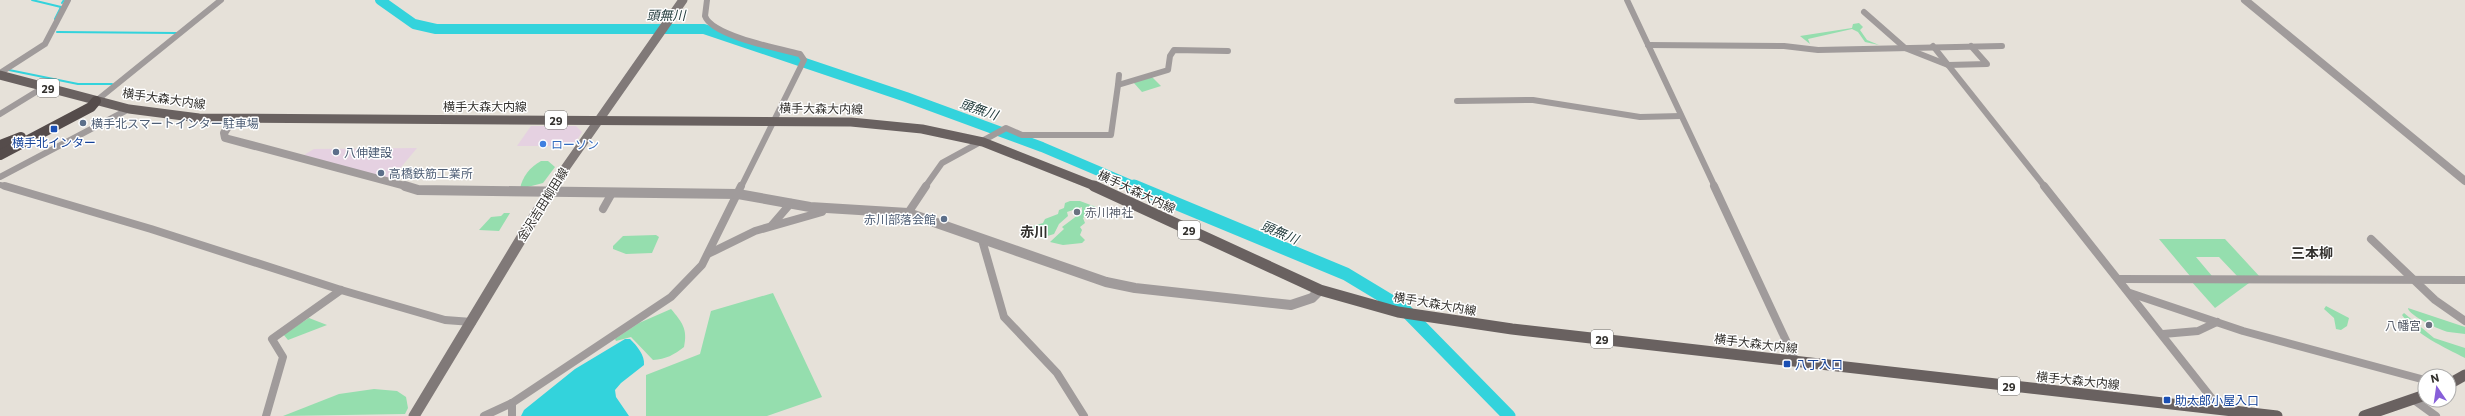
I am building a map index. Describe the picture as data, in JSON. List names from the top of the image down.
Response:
{
  "streets": {
    "main road": ["29", "横手大森大内線", "金沢吉田柳田線"]
  },
  "crossings": [
    ["横手大森大内線", "金沢吉田柳田線"]
  ],
  "districts": ["赤川", "三本柳"],
  "water": ["頭無川"],
  "places": {
    "other": [
      "横手北スマートインター駐車場",
      "ローソン",
      "八伸建設",
      "高橋鉄筋工業所",
      "赤川神社",
      "赤川部落会館",
      "八幡宮"
    ],
    "transit": ["横手北インター", "八丁入口", "助太郎小屋入口"]
  },
  "north": "top"
}
